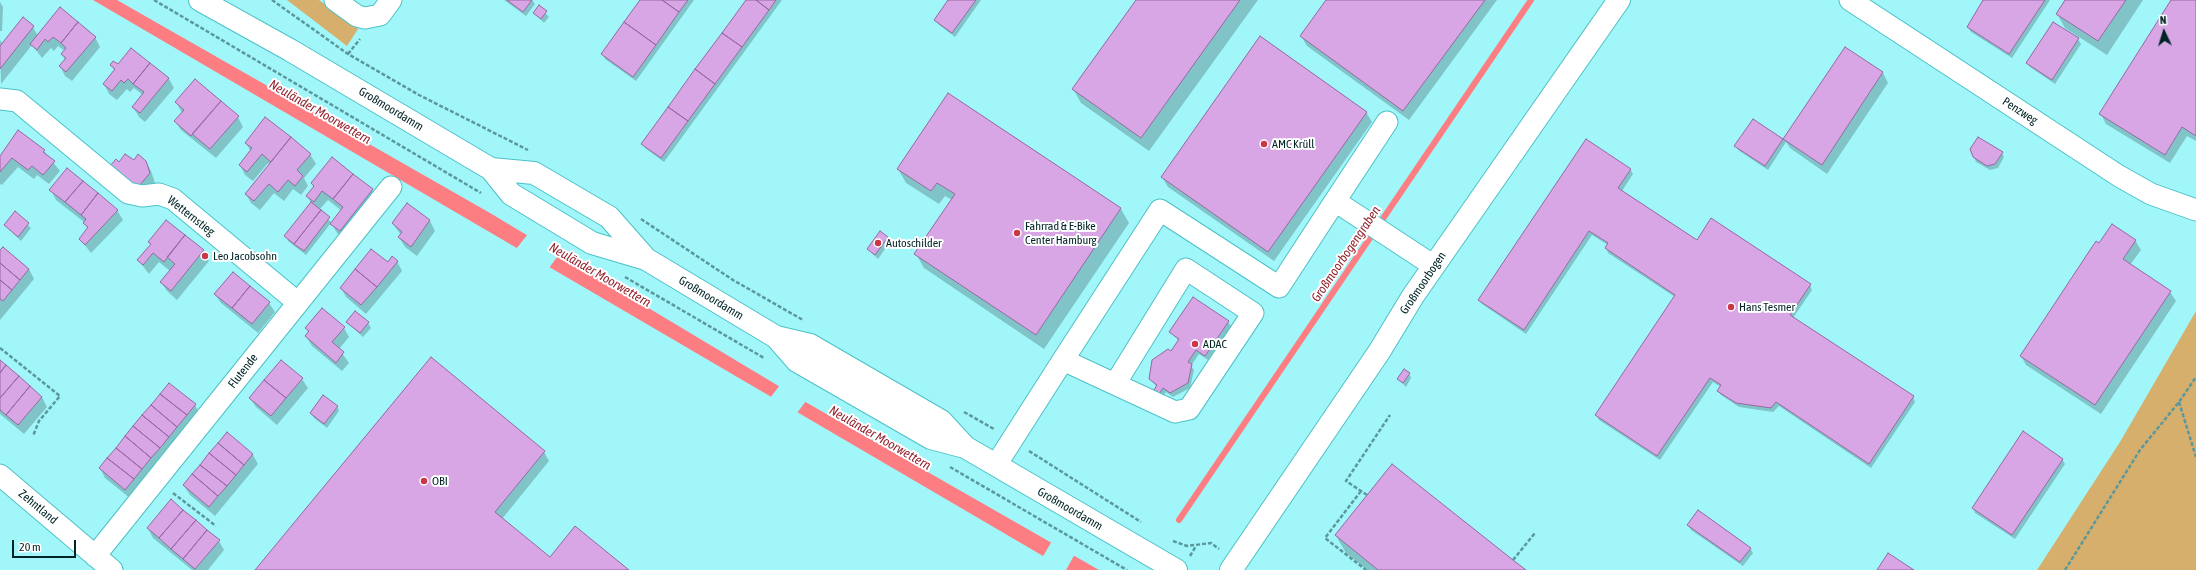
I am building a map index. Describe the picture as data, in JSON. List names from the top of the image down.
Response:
{
  "streets": {
    "main road": ["Großmoordamm", "Großmoorbogen"],
    "street": [
      "Penzweg",
      "Wetternstieg",
      "Flutende",
      "Zehntland"
    ]
  },
  "crossings": [
    ["Wetternstieg", "Flutende"],
    ["Flutende", "Zehntland"]
  ],
  "water": ["Neuländer Moorwettern", "Großmoorbogengraben"],
  "places": [
    "AMC Krüll",
    "Fahrrad & E-Bike Center Hamburg",
    "Autoschilder",
    "Leo Jacobsohn",
    "Hans Tesmer",
    "ADAC",
    "OBI"
  ],
  "scale_bar": "20 m",
  "north": "top"
}
